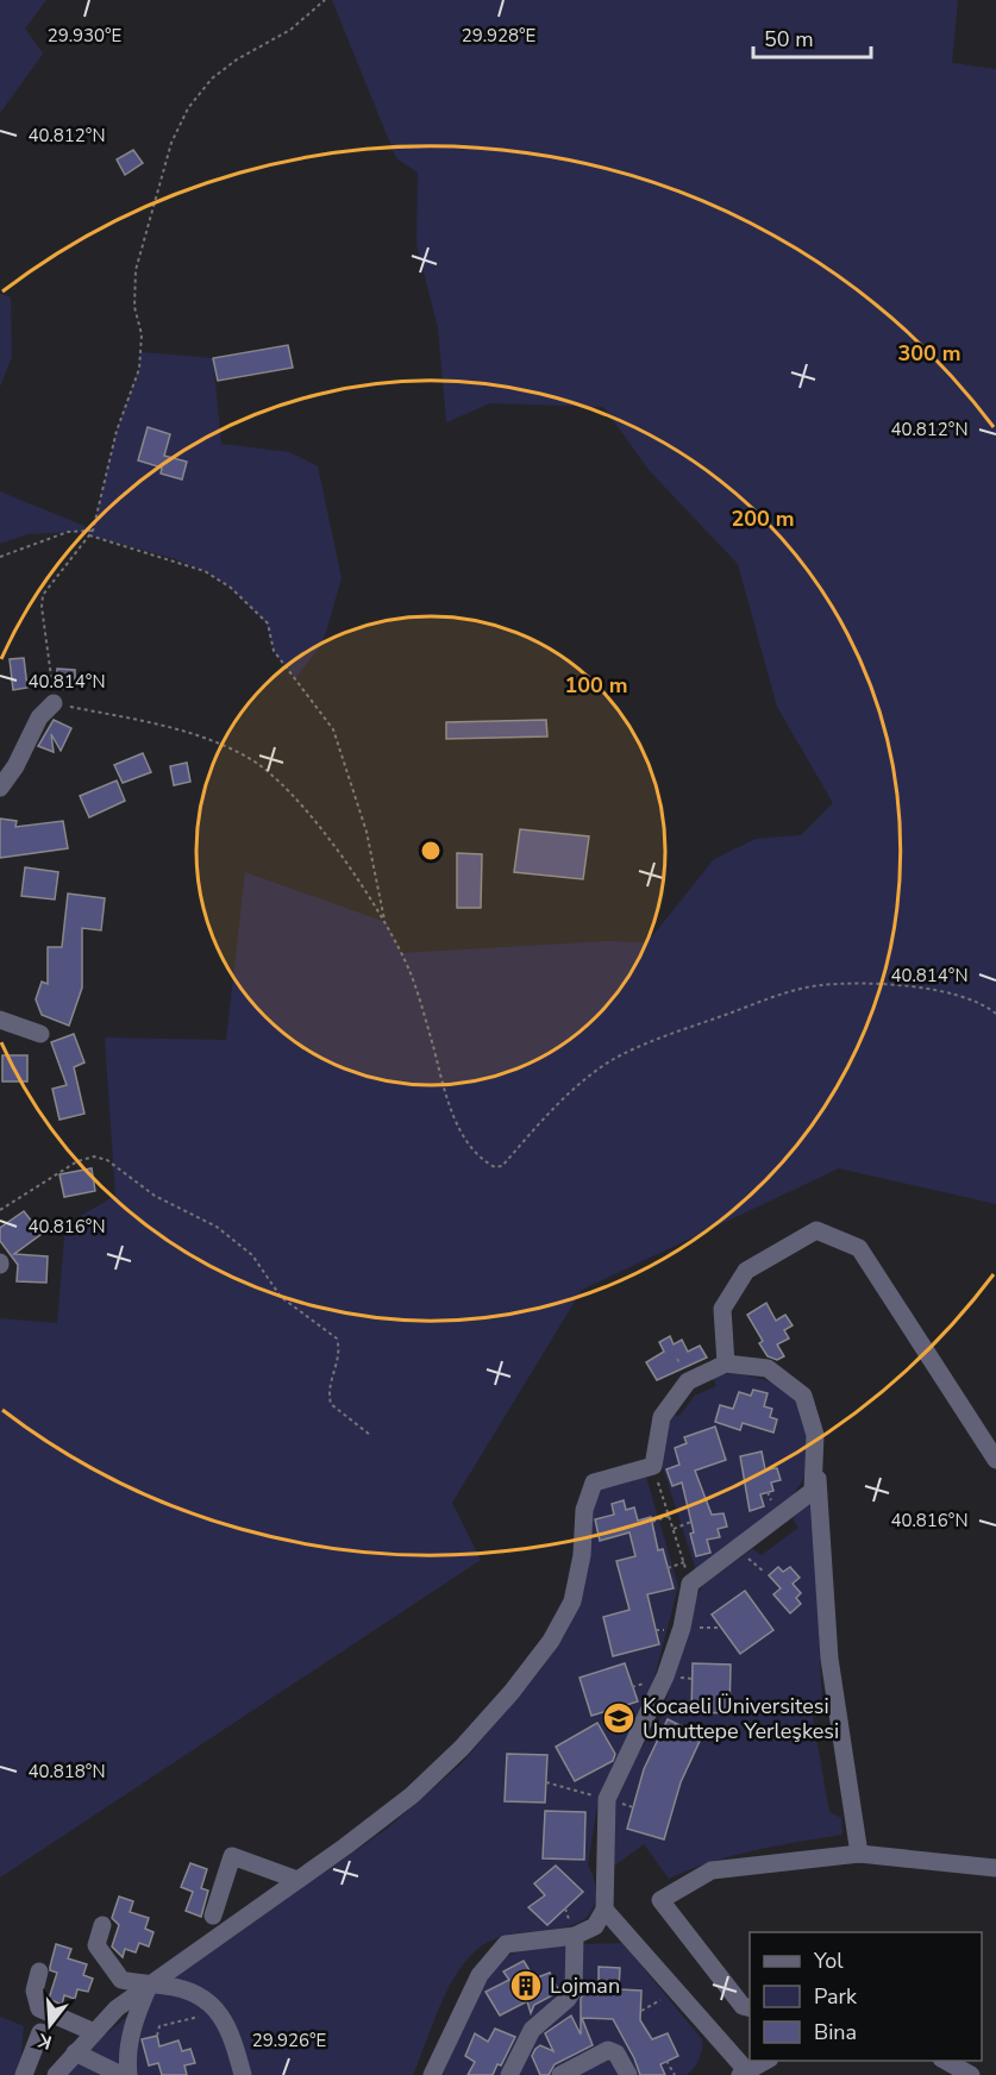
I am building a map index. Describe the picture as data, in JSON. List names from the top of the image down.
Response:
{
  "places": {
    "school or university": ["Kocaeli Üniversitesi Umuttepe Yerleşkesi"],
    "building": ["Lojman"]
  },
  "legend": ["Yol", "Park", "Bina"],
  "scale_bar": "50 m",
  "north": "bottom",
  "coordinates": [
    "29.930°E",
    "29.928°E",
    "40.812°N",
    "40.814°N",
    "40.816°N",
    "40.818°N",
    "29.926°E"
  ],
  "rings": ["300 m", "200 m", "100 m"]
}
